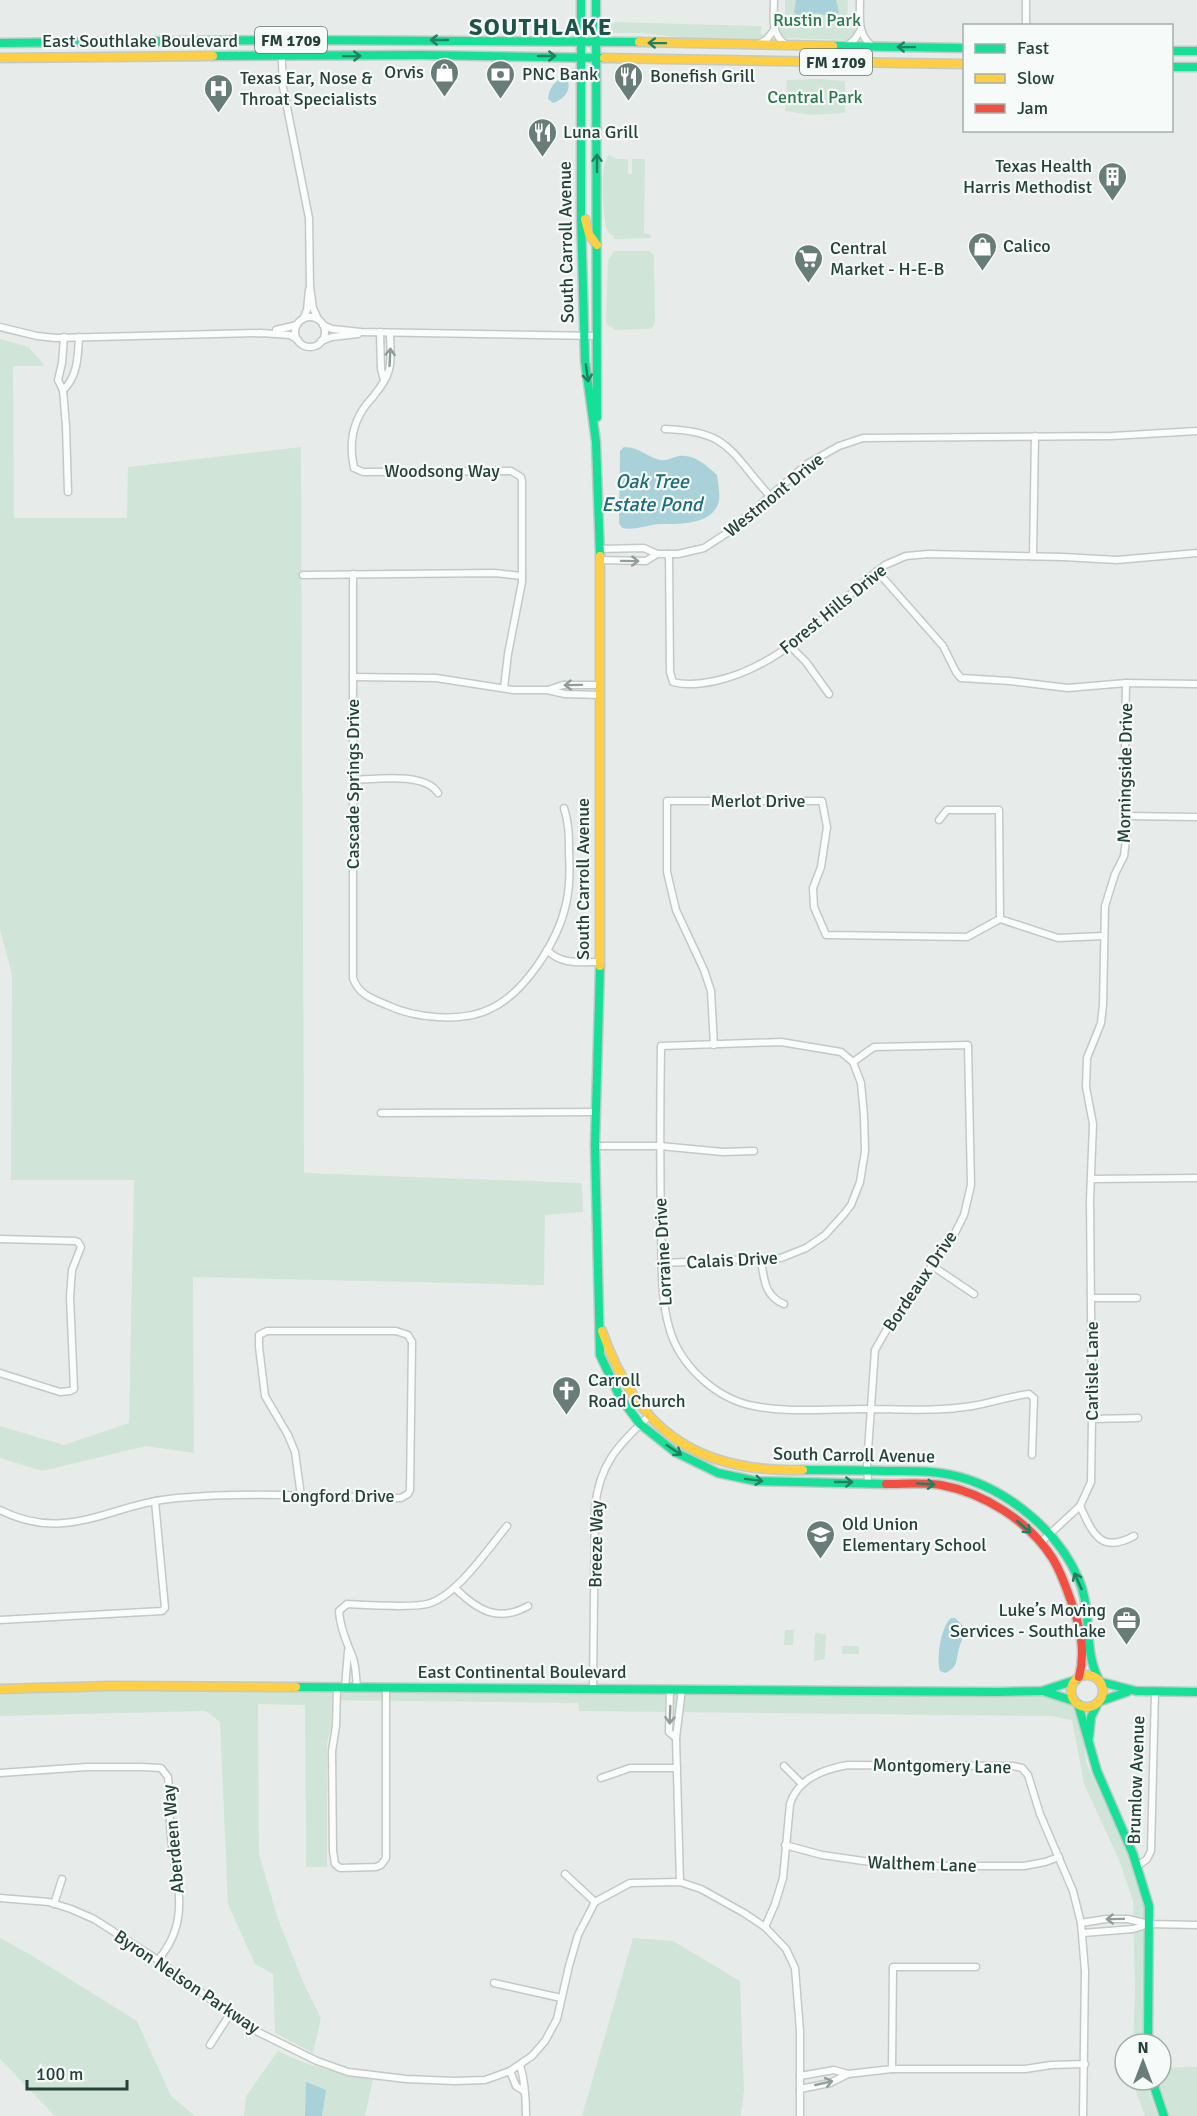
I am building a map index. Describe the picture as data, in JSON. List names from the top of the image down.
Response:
{
  "streets": {
    "main road": [
      "FM 1709",
      "East Southlake Boulevard",
      "South Carroll Avenue",
      "East Continental Boulevard",
      "Brumlow Avenue"
    ],
    "street": [
      "Woodsong Way",
      "Westmont Drive",
      "Forest Hills Drive",
      "Morningside Drive",
      "Cascade Springs Drive",
      "Merlot Drive",
      "Lorraine Drive",
      "Calais Drive",
      "Bordeaux Drive",
      "Carlisle Lane",
      "Longford Drive",
      "Breeze Way",
      "Montgomery Lane",
      "Aberdeen Way",
      "Walthem Lane",
      "Byron Nelson Parkway"
    ]
  },
  "crossings": [
    ["East Southlake Boulevard", "South Carroll Avenue"],
    ["South Carroll Avenue", "Westmont Drive"],
    ["South Carroll Avenue", "Bordeaux Drive"],
    ["South Carroll Avenue", "Carlisle Lane"],
    ["South Carroll Avenue", "Breeze Way"],
    ["South Carroll Avenue", "East Continental Boulevard"],
    ["South Carroll Avenue", "Brumlow Avenue"],
    ["Westmont Drive", "Forest Hills Drive"],
    ["Morningside Drive", "Carlisle Lane"],
    ["Merlot Drive", "Lorraine Drive"],
    ["Lorraine Drive", "Calais Drive"],
    ["Lorraine Drive", "Bordeaux Drive"],
    ["Calais Drive", "Bordeaux Drive"],
    ["Breeze Way", "East Continental Boulevard"],
    ["East Continental Boulevard", "Brumlow Avenue"],
    ["Montgomery Lane", "Walthem Lane"],
    ["Aberdeen Way", "Byron Nelson Parkway"]
  ],
  "districts": ["SOUTHLAKE"],
  "water": ["Oak Tree Estate Pond"],
  "parks": ["Rustin Park", "Central Park"],
  "places": {
    "shop": ["Orvis", "Calico"],
    "bank": ["PNC Bank"],
    "restaurant": ["Bonefish Grill", "Luna Grill"],
    "hospital": ["Texas Ear, Nose & Throat Specialists"],
    "building": ["Texas Health Harris Methodist"],
    "supermarket": ["Central Market - H-E-B"],
    "church": ["Carroll Road Church"],
    "school or university": ["Old Union Elementary School"],
    "office": ["Luke’s Moving Services - Southlake"]
  },
  "legend": ["Fast", "Slow", "Jam"],
  "scale_bar": "100 m",
  "north": "top"
}
